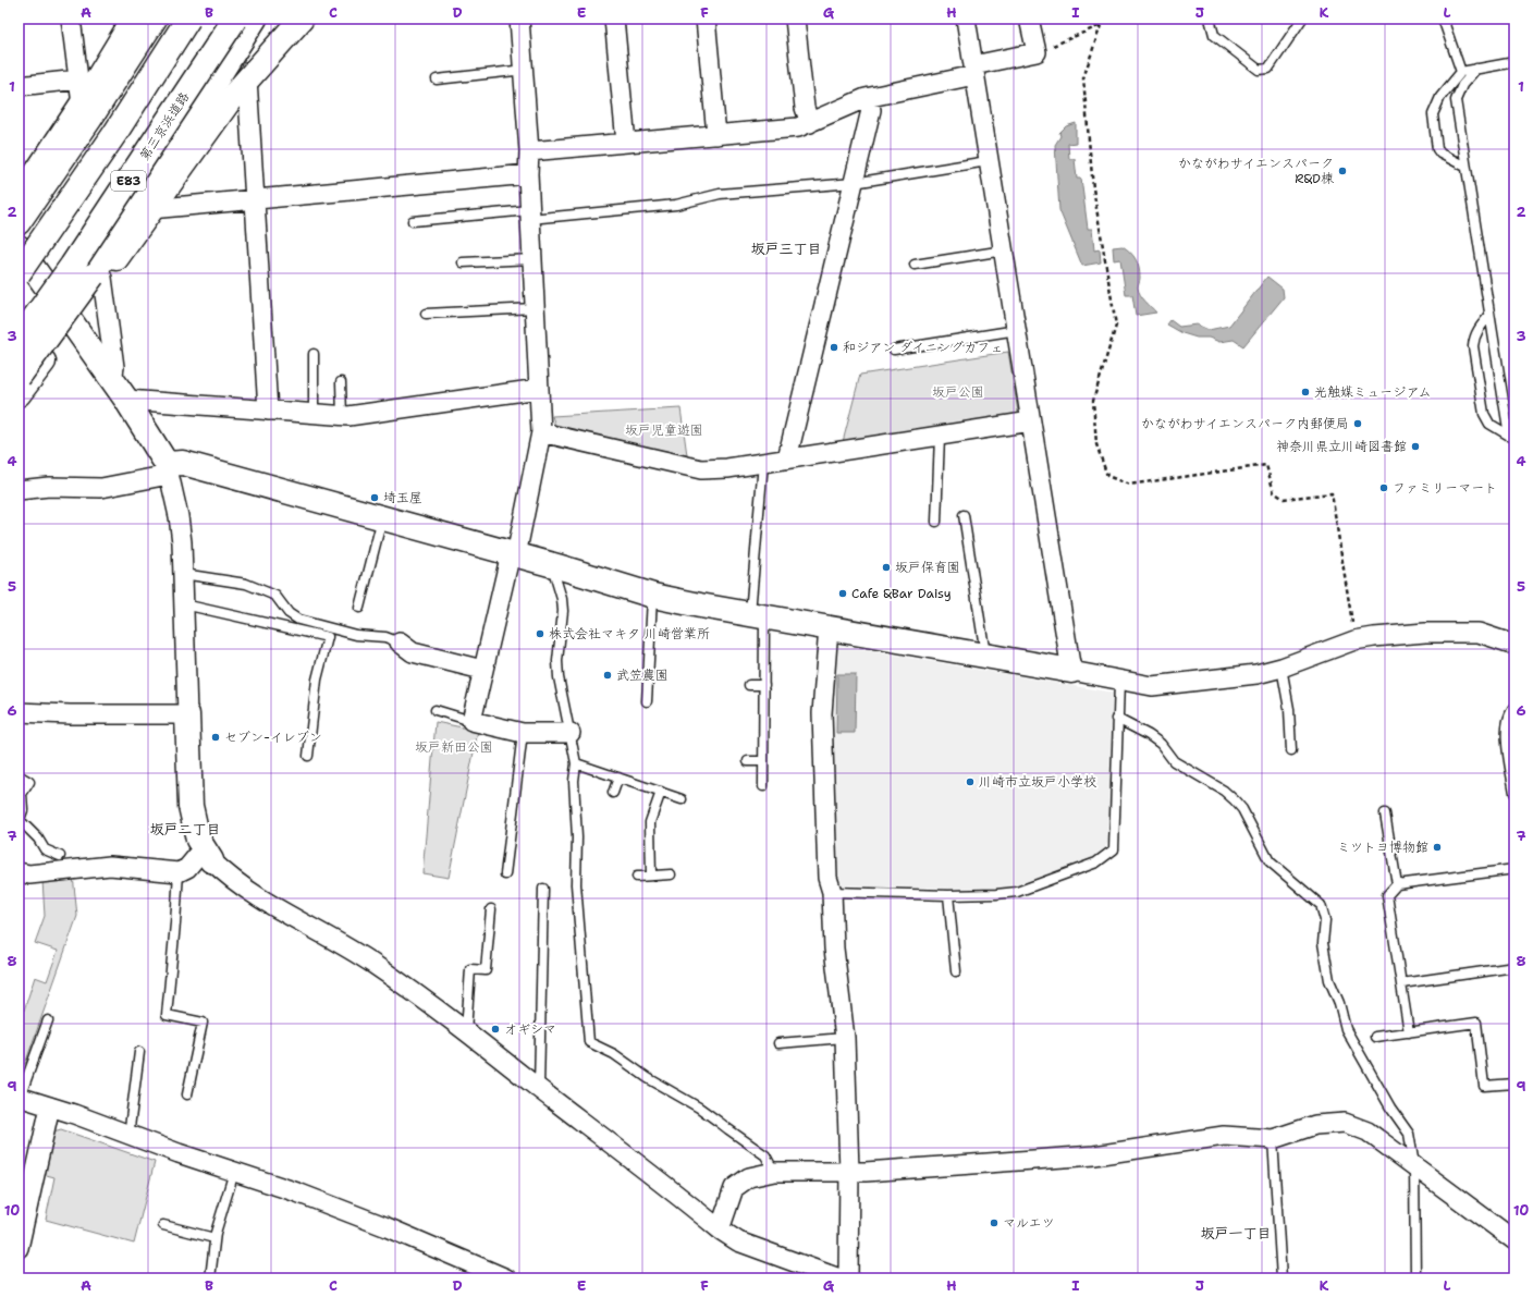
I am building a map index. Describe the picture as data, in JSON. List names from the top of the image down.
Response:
{
  "streets": {
    "main road": ["第三京浜道路", "E83"]
  },
  "districts": ["坂戸三丁目", "坂戸二丁目", "坂戸一丁目"],
  "parks": ["坂戸公園", "坂戸児童遊園", "坂戸新田公園"],
  "places": [
    "かながわサイエンスパーク R&D棟",
    "和ジアン ダイニングカフェ",
    "光触媒ミュージアム",
    "かながわサイエンスパーク内郵便局",
    "神奈川県立川崎図書館",
    "ファミリーマート",
    "埼玉屋",
    "坂戸保育園",
    "Cafe &Bar Daisy",
    "株式会社マキタ 川崎営業所",
    "武笠農園",
    "セブン-イレブン",
    "川崎市立坂戸小学校",
    "ミツトヨ博物館",
    "オギシマ",
    "マルエツ"
  ],
  "grid": {
    "columns": [
      "A",
      "B",
      "C",
      "D",
      "E",
      "F",
      "G",
      "H",
      "I",
      "J",
      "K",
      "L"
    ],
    "rows": [
      "1",
      "2",
      "3",
      "4",
      "5",
      "6",
      "7",
      "8",
      "9",
      "10"
    ]
  }
}
